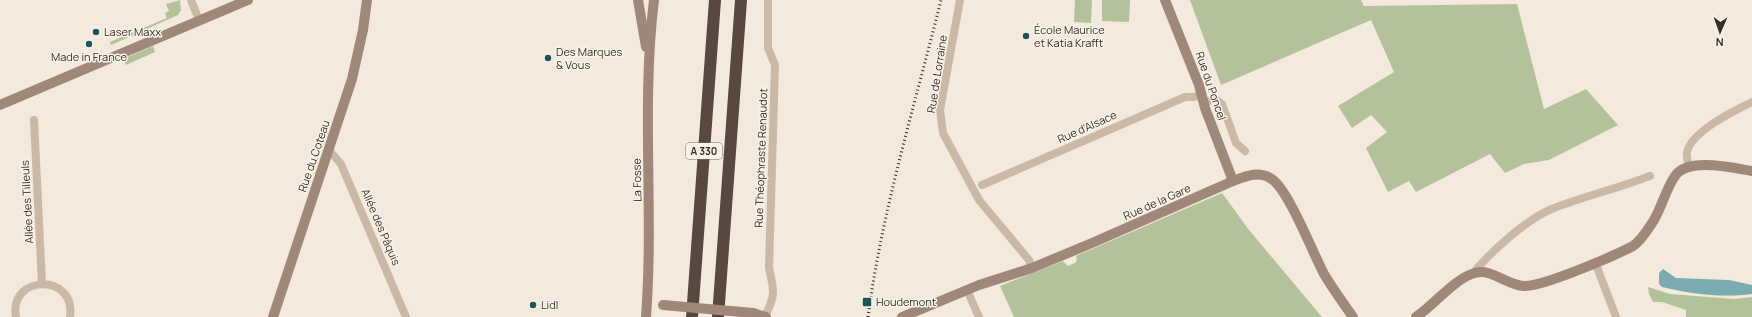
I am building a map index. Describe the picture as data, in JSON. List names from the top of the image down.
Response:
{
  "streets": {
    "highway": ["A 330"],
    "street": [
      "Rue de Lorraine",
      "Rue du Poncel",
      "Rue d'Alsace",
      "Rue du Coteau",
      "Rue Théophraste Renaudot",
      "La Fosse",
      "Allée des Tilleuls",
      "Rue de la Gare",
      "Allée des Pâquis"
    ]
  },
  "crossings": [
    ["Rue de Lorraine", "Rue de la Gare"],
    ["Rue du Poncel", "Rue d'Alsace"],
    ["Rue du Poncel", "Rue de la Gare"],
    ["Rue du Coteau", "Allée des Pâquis"]
  ],
  "places": {
    "other": [
      "Laser Maxx",
      "École Maurice et Katia Krafft",
      "Made in France",
      "Des Marques & Vous",
      "Lidl"
    ],
    "transit": ["Houdemont"]
  },
  "north": "bottom"
}
